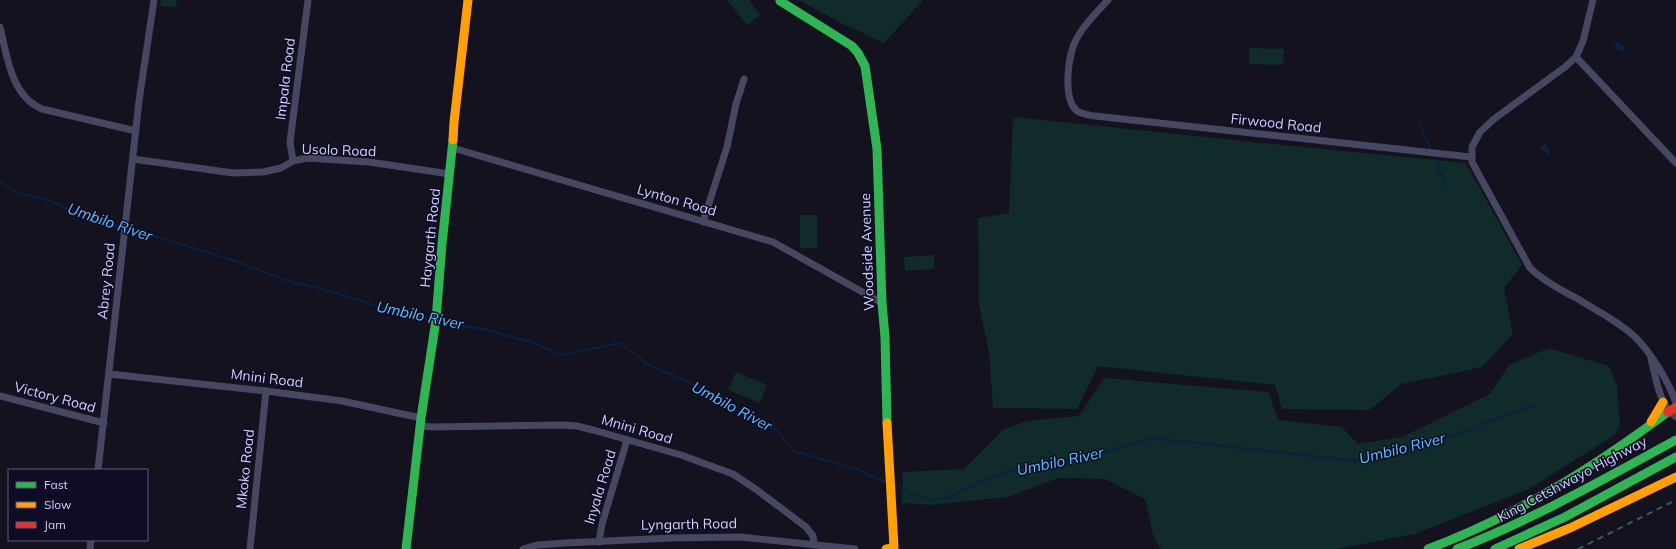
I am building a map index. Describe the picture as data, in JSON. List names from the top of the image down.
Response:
{
  "streets": {
    "main road": ["Haygarth Road", "Woodside Avenue", "King Cetshwayo Highway"],
    "street": [
      "Impala Road",
      "Firwood Road",
      "Usolo Road",
      "Lynton Road",
      "Abrey Road",
      "Mnini Road",
      "Victory Road",
      "Mkoko Road",
      "Inyala Road",
      "Lyngarth Road"
    ]
  },
  "crossings": [
    ["Impala Road", "Usolo Road"],
    ["Usolo Road", "Haygarth Road"],
    ["Usolo Road", "Abrey Road"],
    ["Lynton Road", "Haygarth Road"],
    ["Lynton Road", "Woodside Avenue"],
    ["Haygarth Road", "Mnini Road"],
    ["Abrey Road", "Mnini Road"],
    ["Abrey Road", "Victory Road"],
    ["Mnini Road", "Mkoko Road"],
    ["Mnini Road", "Inyala Road"],
    ["Mnini Road", "Lyngarth Road"],
    ["Inyala Road", "Lyngarth Road"]
  ],
  "water": ["Umbilo River"],
  "legend": ["Fast", "Slow", "Jam"]
}
